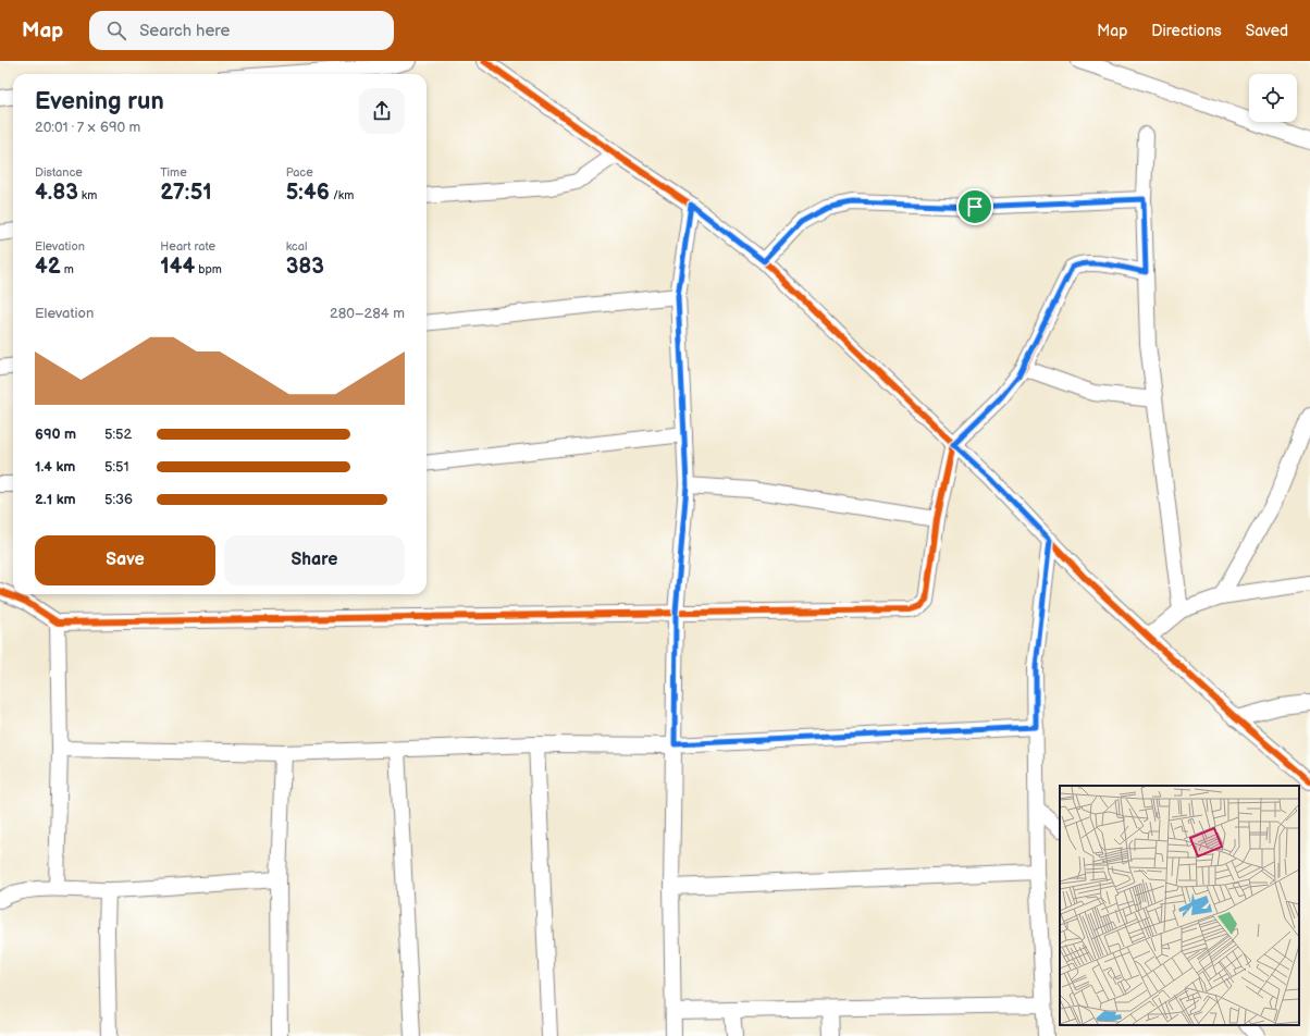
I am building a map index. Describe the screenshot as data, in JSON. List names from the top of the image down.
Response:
{
  "page": {
    "header": "Map",
    "search": "Search here",
    "nav": ["Map", "Directions", "Saved"],
    "heading": ["Evening run", "20:01 · 7 × 690 m"],
    "stats": [
      ["Distance", "4.83 km"],
      ["Time", "27:51"],
      ["Pace", "5:46 /km"],
      ["Elevation", "42 m"],
      ["Heart rate", "144 bpm"],
      ["kcal", "383"]
    ],
    "chart": ["Elevation", "280–284 m"],
    "list": [
      {
        "name": "690 m",
        "note": "5:52"
      },
      {
        "name": "1.4 km",
        "note": "5:51"
      },
      {
        "name": "2.1 km",
        "note": "5:36"
      }
    ],
    "buttons": ["Save", "Share"]
  }
}
